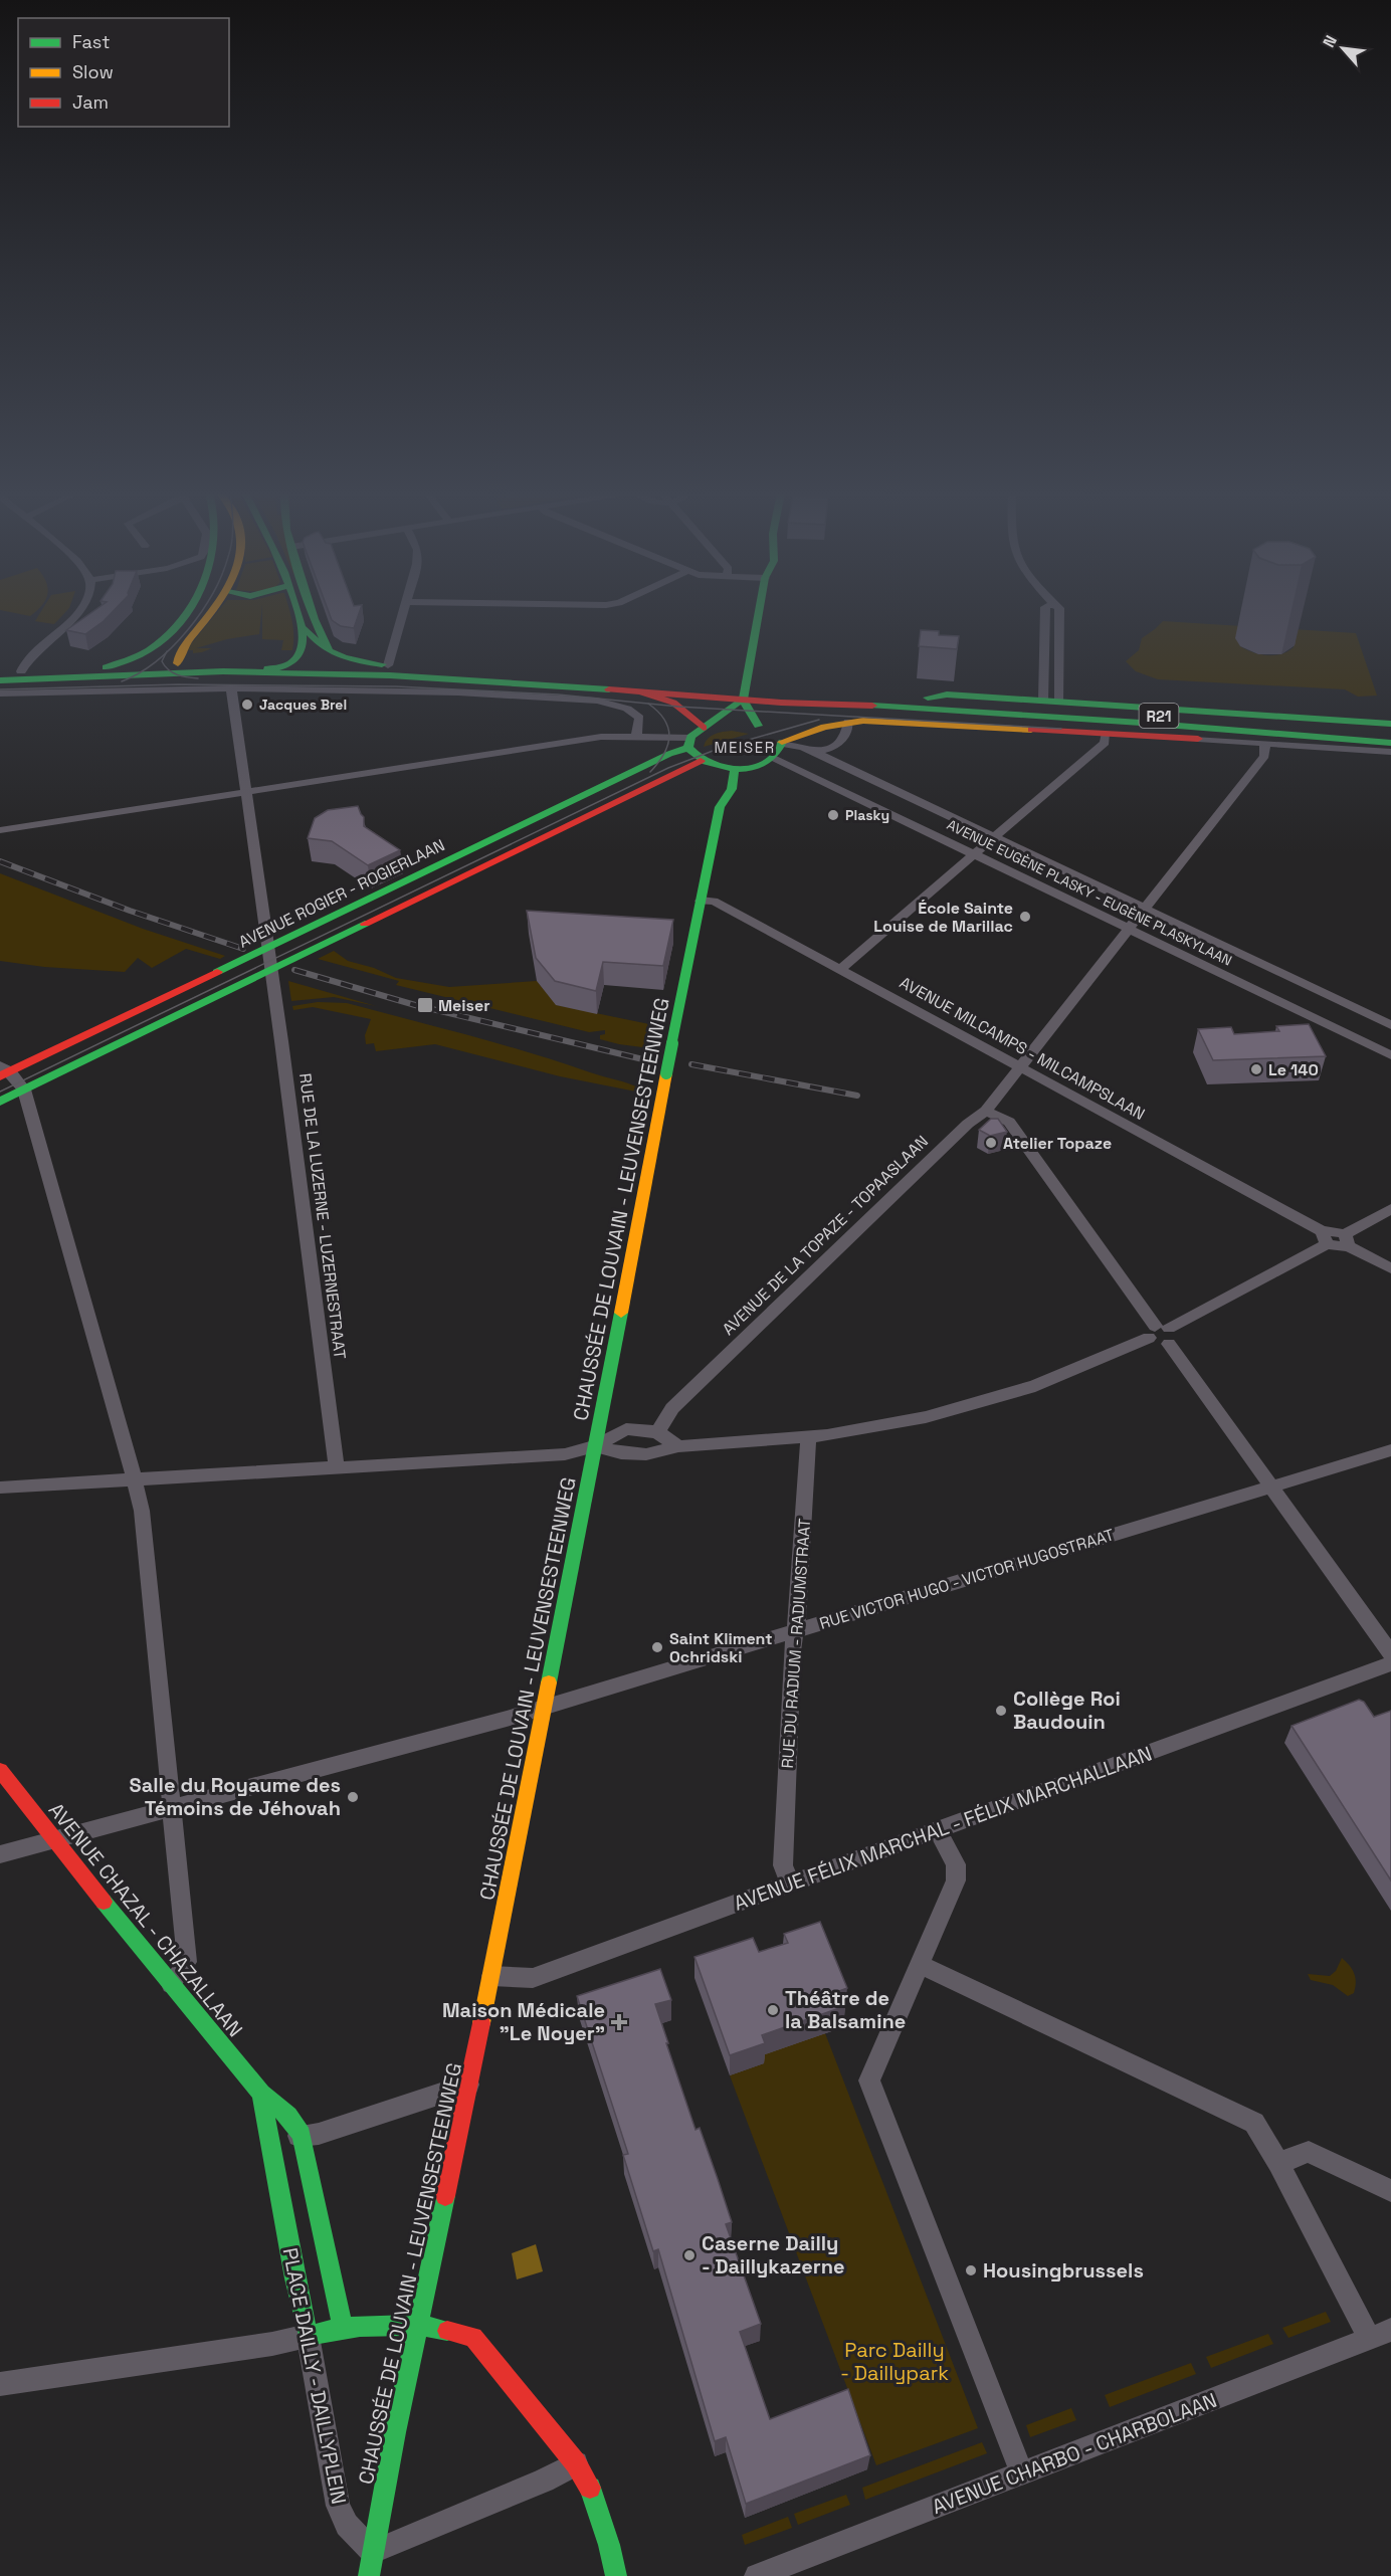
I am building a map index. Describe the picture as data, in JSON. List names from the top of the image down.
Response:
{
  "streets": {
    "main road": [
      "R21",
      "AVENUE ROGIER - ROGIERLAAN",
      "CHAUSSÉE DE LOUVAIN - LEUVENSESTEENWEG",
      "AVENUE CHAZAL - CHAZALLAAN",
      "PLACE DAILLY - DAILLYPLEIN"
    ],
    "street": [
      "AVENUE EUGÈNE PLASKY - EUGÈNE PLASKYLAAN",
      "AVENUE MILCAMPS - MILCAMPSLAAN",
      "RUE DE LA LUZERNE - LUZERNESTRAAT",
      "AVENUE DE LA TOPAZE - TOPAASLAAN",
      "RUE VICTOR HUGO - VICTOR HUGOSTRAAT",
      "RUE DU RADIUM - RADIUMSTRAAT",
      "AVENUE FÉLIX MARCHAL - FÉLIX MARCHALLAAN",
      "AVENUE CHARBO - CHARBOLAAN"
    ]
  },
  "crossings": [
    ["R21", "AVENUE ROGIER - ROGIERLAAN"],
    ["R21", "AVENUE DE LA TOPAZE - TOPAASLAAN"],
    ["AVENUE EUGÈNE PLASKY - EUGÈNE PLASKYLAAN", "AVENUE DE LA TOPAZE - TOPAASLAAN"],
    ["AVENUE ROGIER - ROGIERLAAN", "RUE DE LA LUZERNE - LUZERNESTRAAT"],
    ["AVENUE MILCAMPS - MILCAMPSLAAN", "CHAUSSÉE DE LOUVAIN - LEUVENSESTEENWEG"],
    ["AVENUE MILCAMPS - MILCAMPSLAAN", "AVENUE DE LA TOPAZE - TOPAASLAAN"],
    ["CHAUSSÉE DE LOUVAIN - LEUVENSESTEENWEG", "RUE VICTOR HUGO - VICTOR HUGOSTRAAT"],
    ["CHAUSSÉE DE LOUVAIN - LEUVENSESTEENWEG", "AVENUE FÉLIX MARCHAL - FÉLIX MARCHALLAAN"],
    ["CHAUSSÉE DE LOUVAIN - LEUVENSESTEENWEG", "PLACE DAILLY - DAILLYPLEIN"],
    ["RUE VICTOR HUGO - VICTOR HUGOSTRAAT", "RUE DU RADIUM - RADIUMSTRAAT"],
    ["RUE VICTOR HUGO - VICTOR HUGOSTRAAT", "AVENUE CHAZAL - CHAZALLAAN"],
    ["RUE DU RADIUM - RADIUMSTRAAT", "AVENUE FÉLIX MARCHAL - FÉLIX MARCHALLAAN"],
    ["AVENUE CHAZAL - CHAZALLAAN", "PLACE DAILLY - DAILLYPLEIN"]
  ],
  "districts": ["MEISER"],
  "parks": ["Parc Dailly - Daillypark"],
  "places": {
    "other": [
      "Jacques Brel",
      "Plasky",
      "École Sainte Louise de Marillac",
      "Le 140",
      "Atelier Topaze",
      "Saint Kliment Ochridski",
      "Collège Roi Baudouin",
      "Salle du Royaume des Témoins de Jéhovah",
      "Théâtre de la Balsamine",
      "Caserne Dailly - Daillykazerne",
      "Housingbrussels"
    ],
    "transit": ["Meiser"],
    "health": ["Maison Médicale \"Le Noyer\""]
  },
  "legend": ["Fast", "Slow", "Jam"],
  "north": "top left"
}
